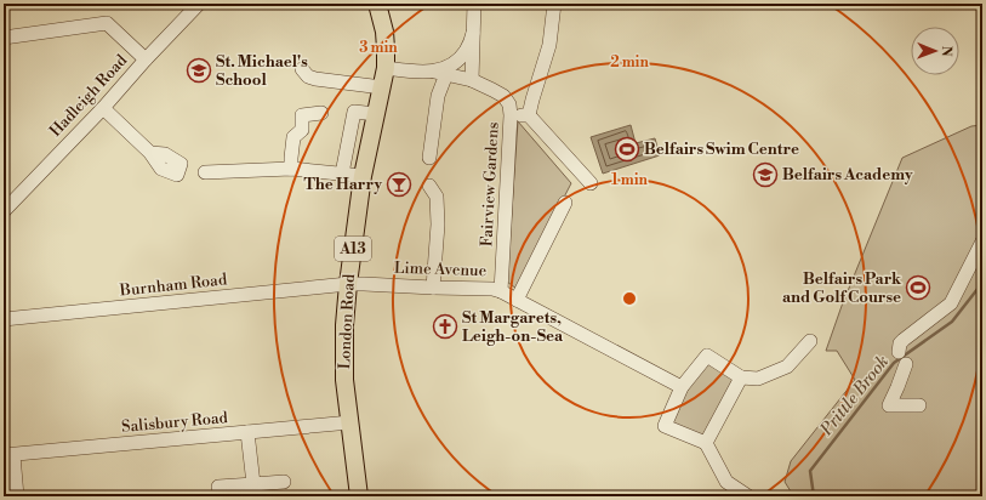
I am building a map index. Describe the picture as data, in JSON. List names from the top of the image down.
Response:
{
  "streets": {
    "main road": ["A13", "London Road"],
    "street": [
      "Hadleigh Road",
      "Fairview Gardens",
      "Lime Avenue",
      "Burnham Road",
      "Salisbury Road"
    ]
  },
  "crossings": [
    ["Fairview Gardens", "Lime Avenue"],
    ["Fairview Gardens", "London Road"],
    ["Lime Avenue", "Burnham Road"],
    ["Lime Avenue", "London Road"],
    ["Burnham Road", "London Road"],
    ["London Road", "Salisbury Road"]
  ],
  "water": ["Prittle Brook"],
  "places": {
    "school or university": ["St. Michael's School", "Belfairs Academy"],
    "sports": ["Belfairs Swim Centre", "Belfairs Park and Golf Course"],
    "bar": ["The Harry"],
    "church": ["St Margarets, Leigh-on-Sea"]
  },
  "north": "right",
  "rings": ["3 min", "2 min", "1 min"]
}
